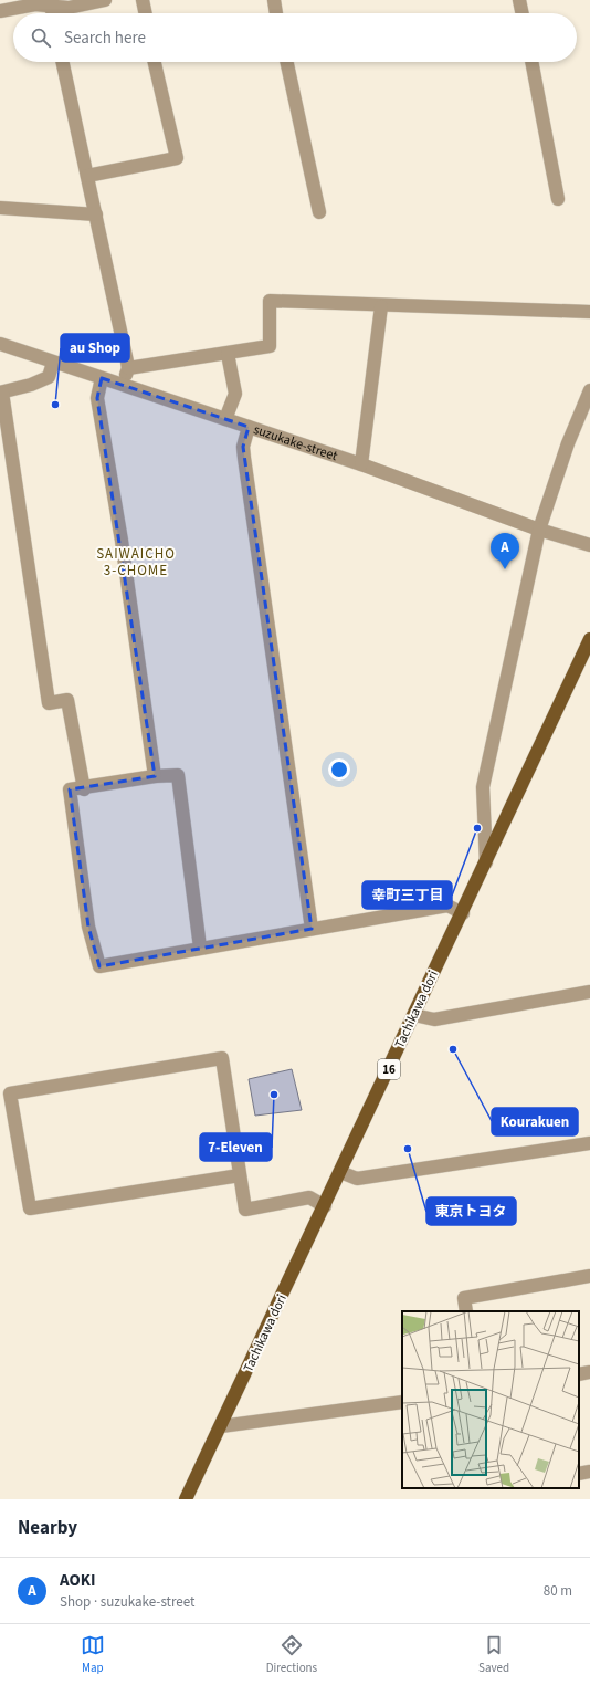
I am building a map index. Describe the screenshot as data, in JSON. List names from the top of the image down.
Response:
{
  "streets": {
    "main road": ["Tachikawa dori", "16"],
    "street": ["suzukake-street"]
  },
  "districts": ["SAIWAICHO 3-CHOME"],
  "places": [
    "au Shop",
    "幸町三丁目",
    "Kourakuen",
    "7-Eleven",
    "東京トヨタ"
  ],
  "page": {
    "search": "Search here",
    "pins": "A",
    "heading": "Nearby",
    "list": [
      {
        "mark": "A",
        "name": "AOKI",
        "note": "Shop · suzukake-street",
        "value": "80 m"
      }
    ],
    "nav": ["Map", "Directions", "Saved"]
  }
}
